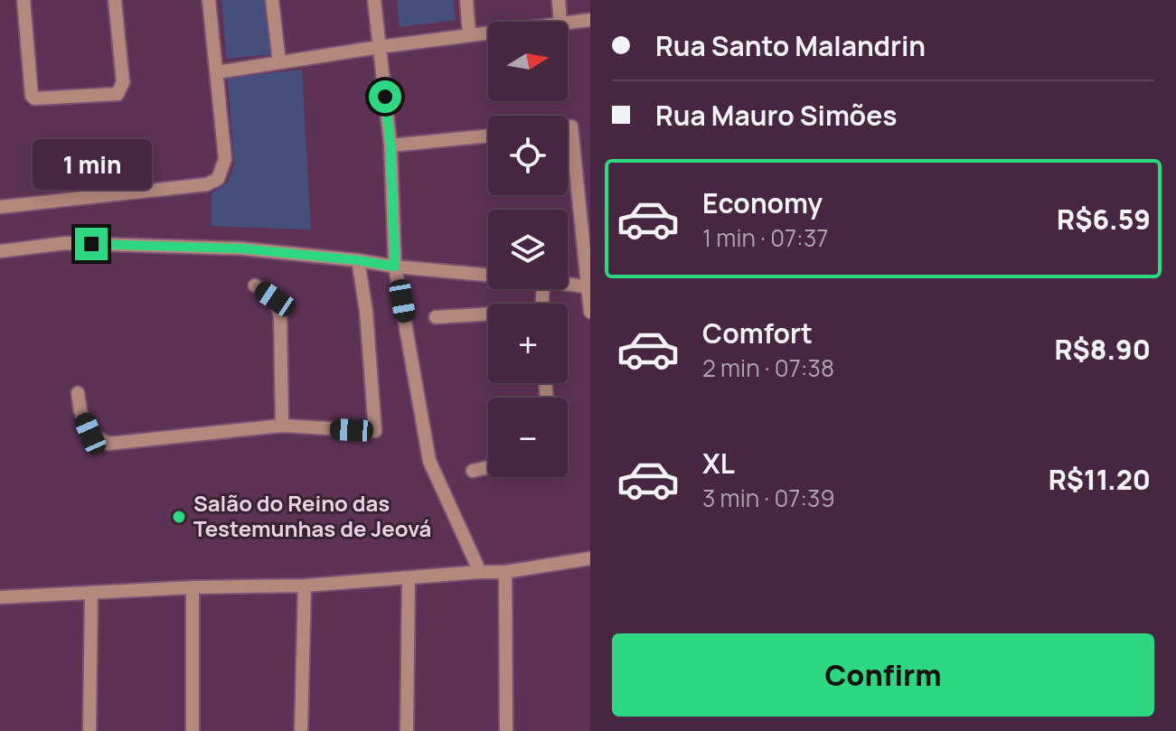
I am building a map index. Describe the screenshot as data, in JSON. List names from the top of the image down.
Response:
{
  "places": ["Salão do Reino das Testemunhas de Jeová"],
  "north": "right",
  "page": {
    "banner": ["Rua Santo Malandrin", "Rua Mauro Simões"],
    "map_buttons": ["+", "−"],
    "bubble": "1 min",
    "list": [
      {
        "name": "Economy",
        "note": "1 min · 07:37",
        "value": "R$6.59"
      },
      {
        "name": "Comfort",
        "note": "2 min · 07:38",
        "value": "R$8.90"
      },
      {
        "name": "XL",
        "note": "3 min · 07:39",
        "value": "R$11.20"
      }
    ],
    "buttons": "Confirm"
  }
}
